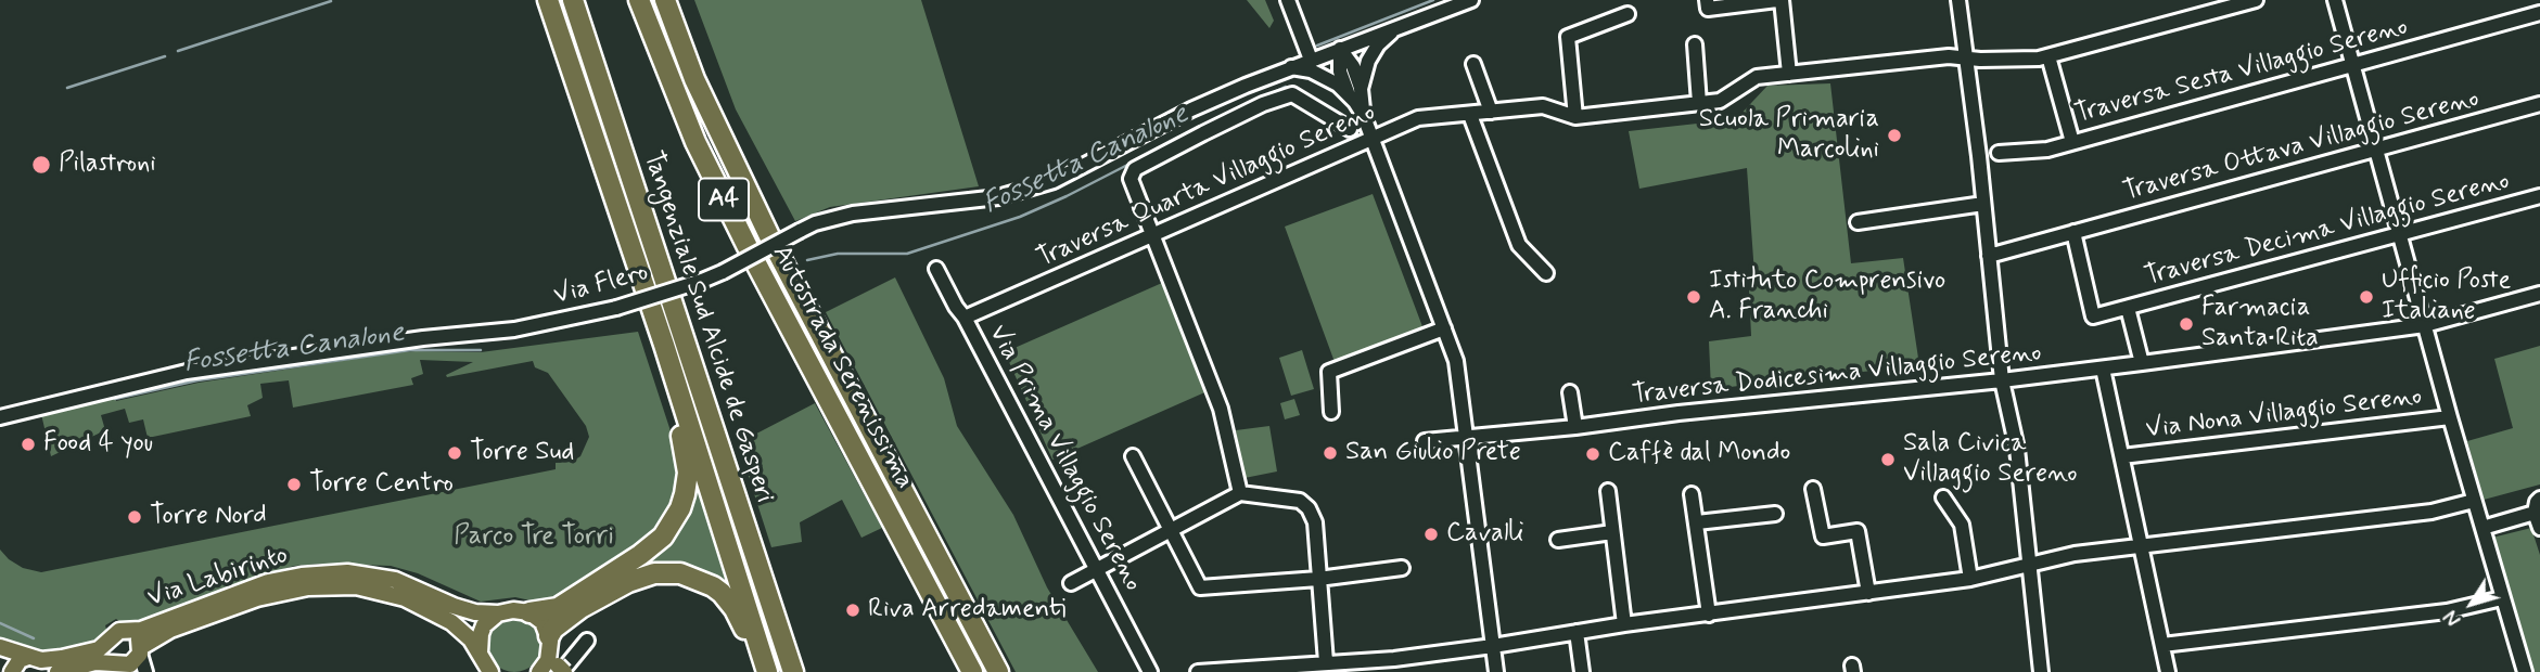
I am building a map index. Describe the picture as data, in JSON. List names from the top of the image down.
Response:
{
  "streets": {
    "highway": ["A4", "Tangenziale Sud Alcide de Gasperi", "Autostrada Serenissima"],
    "main road": ["Via Labirinto"],
    "street": [
      "Traversa Sesta Villaggio Sereno",
      "Traversa Ottava Villaggio Sereno",
      "Traversa Quarta Villaggio Sereno",
      "Traversa Decima Villaggio Sereno",
      "Via Flero",
      "Traversa Dodicesima Villaggio Sereno",
      "Via Nona Villaggio Sereno",
      "Via Prima Villaggio Sereno"
    ]
  },
  "crossings": [
    ["Traversa Sesta Villaggio Sereno", "Via Nona Villaggio Sereno"],
    ["Traversa Ottava Villaggio Sereno", "Traversa Decima Villaggio Sereno"],
    ["Traversa Ottava Villaggio Sereno", "Via Nona Villaggio Sereno"],
    ["Traversa Quarta Villaggio Sereno", "Via Prima Villaggio Sereno"],
    ["Traversa Decima Villaggio Sereno", "Traversa Dodicesima Villaggio Sereno"],
    ["Traversa Decima Villaggio Sereno", "Via Nona Villaggio Sereno"],
    ["Traversa Dodicesima Villaggio Sereno", "Via Nona Villaggio Sereno"]
  ],
  "water": ["Fossetta Canalone"],
  "parks": ["Parco Tre Torri"],
  "places": [
    "Scuola Primaria Marcolini",
    "Pilastroni",
    "Istituto Comprensivo A. Franchi",
    "Ufficio Poste Italiane",
    "Farmacia Santa Rita",
    "Food 4 you",
    "Torre Sud",
    "San Giulio Prete",
    "Caffè dal Mondo",
    "Sala Civica Villaggio Sereno",
    "Torre Centro",
    "Torre Nord",
    "Cavalli",
    "Riva Arredamenti"
  ],
  "north": "bottom left"
}
